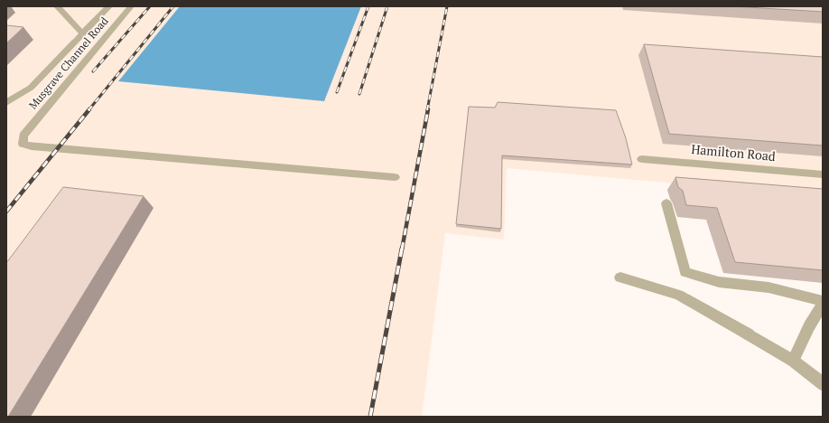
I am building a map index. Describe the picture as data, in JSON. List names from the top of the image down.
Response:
{
  "streets": {
    "street": ["Musgrave Channel Road", "Hamilton Road"]
  }
}
